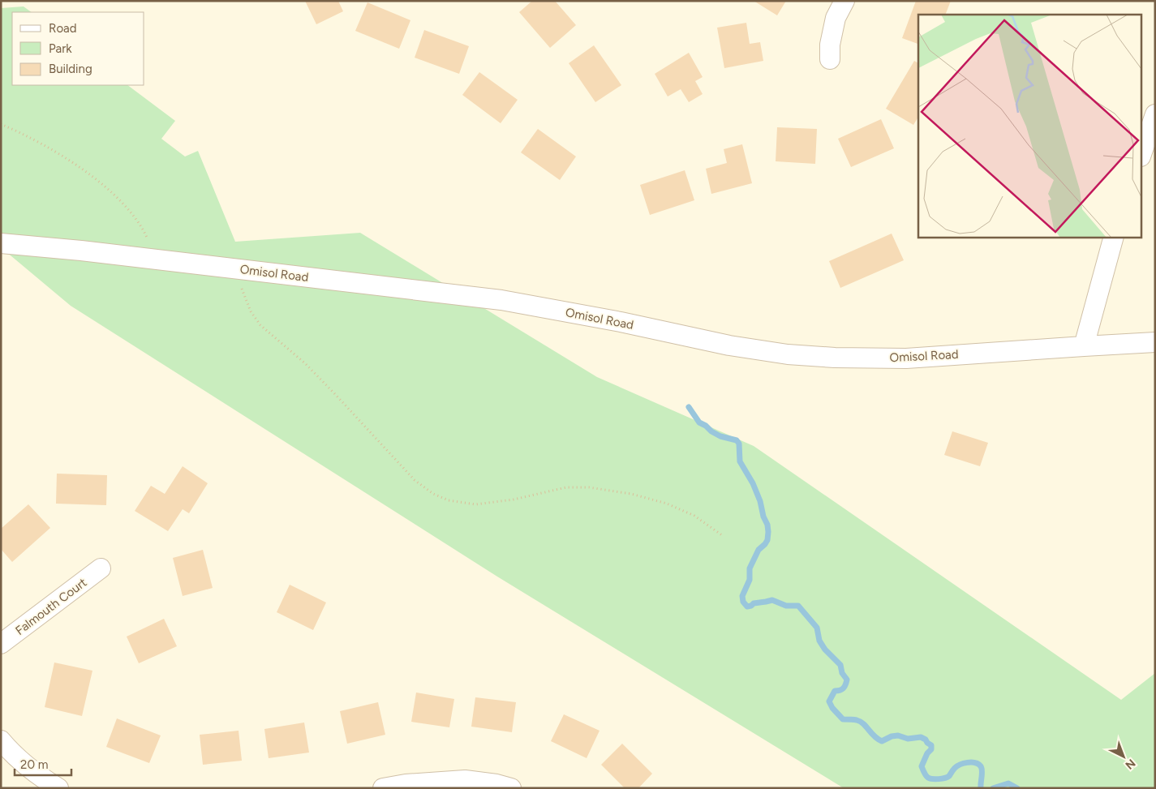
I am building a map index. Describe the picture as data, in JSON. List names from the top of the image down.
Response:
{
  "streets": {
    "street": ["Omisol Road", "Falmouth Court"]
  },
  "legend": ["Road", "Park", "Building"],
  "scale_bar": "20 m",
  "north": "bottom right"
}
